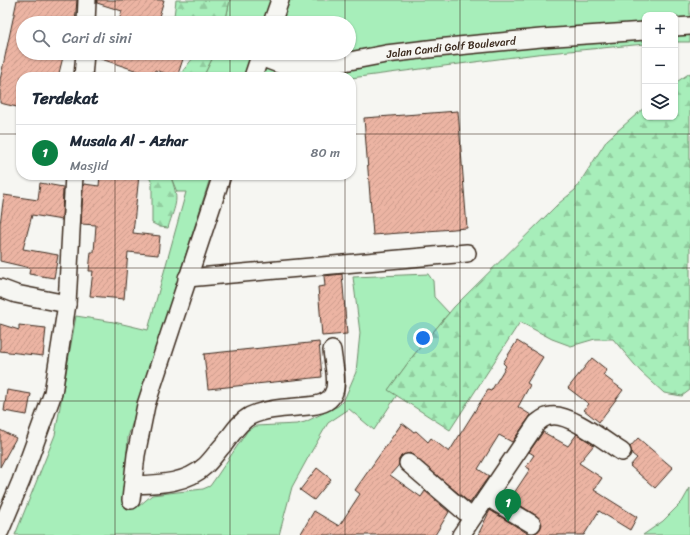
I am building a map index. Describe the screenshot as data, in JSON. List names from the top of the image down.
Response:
{
  "streets": {
    "street": ["Jalan Candi Golf Boulevard"]
  },
  "page": {
    "map_buttons": ["+", "−"],
    "search": "Cari di sini",
    "heading": "Terdekat",
    "list": [
      {
        "mark": "1",
        "name": "Musala Al - Azhar",
        "note": "Masjid",
        "value": "80 m"
      }
    ],
    "pins": "1"
  }
}
